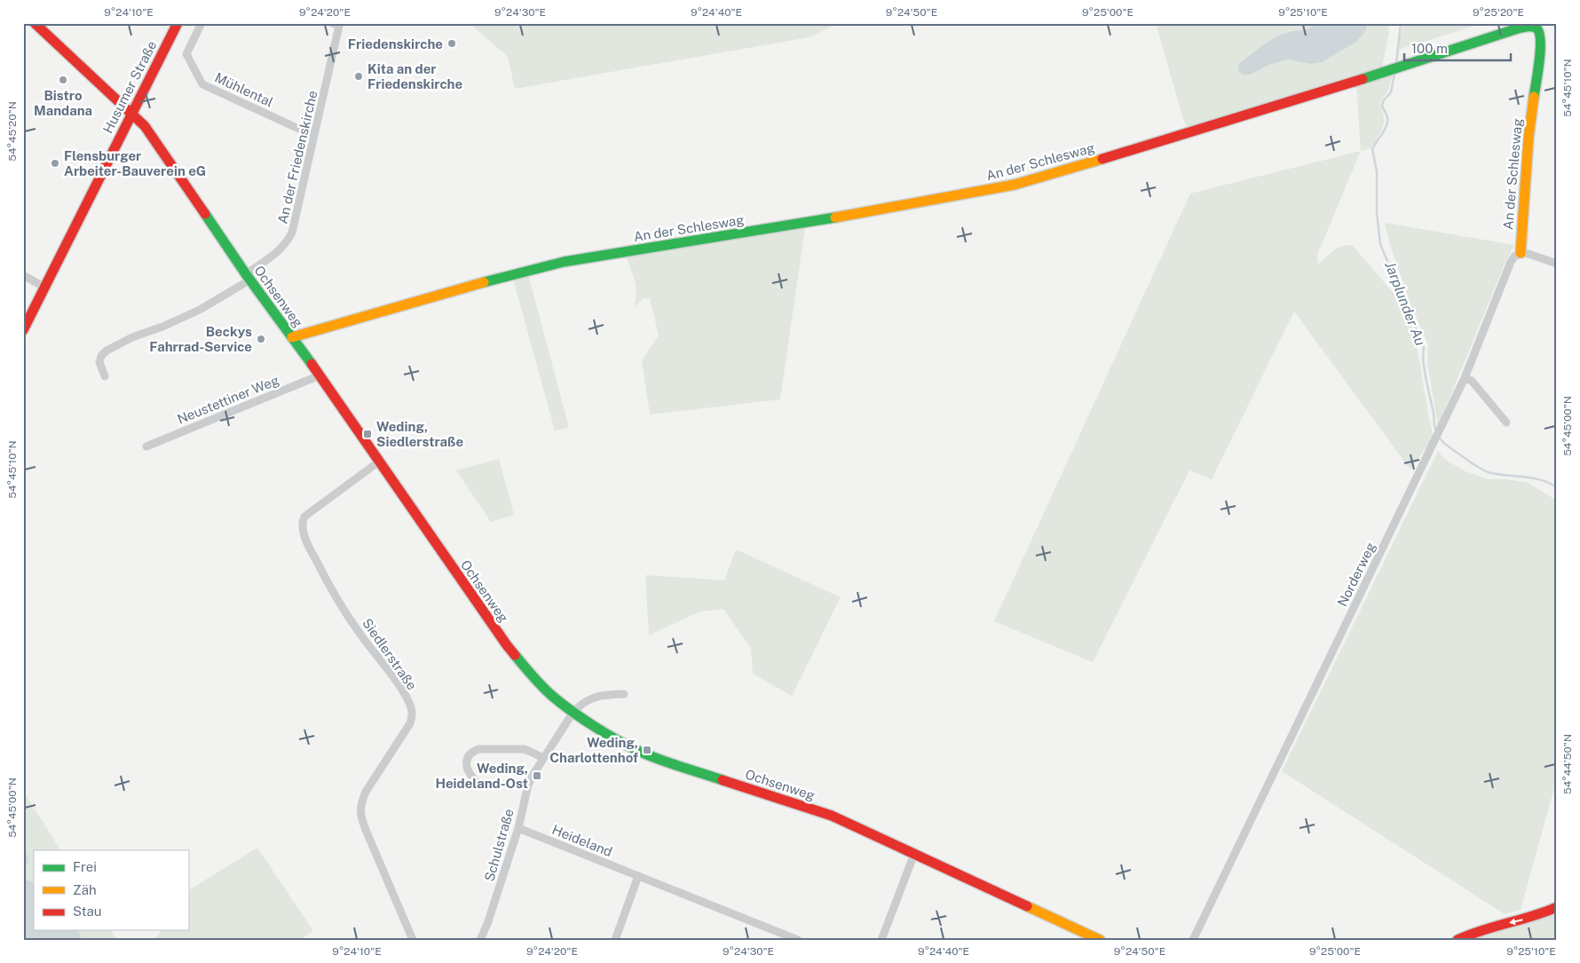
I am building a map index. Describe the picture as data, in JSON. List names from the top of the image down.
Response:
{
  "streets": {
    "main road": ["Husumer Straße", "An der Schleswag", "Ochsenweg"],
    "street": [
      "Mühlental",
      "An der Friedenskirche",
      "Neustettiner Weg",
      "Norderweg",
      "Siedlerstraße",
      "Heideland",
      "Schulstraße"
    ]
  },
  "crossings": [
    ["Husumer Straße", "Ochsenweg"],
    ["Mühlental", "An der Friedenskirche"],
    ["An der Friedenskirche", "Ochsenweg"],
    ["An der Schleswag", "Ochsenweg"],
    ["An der Schleswag", "Norderweg"],
    ["Ochsenweg", "Neustettiner Weg"],
    ["Ochsenweg", "Siedlerstraße"],
    ["Ochsenweg", "Schulstraße"],
    ["Heideland", "Schulstraße"]
  ],
  "water": ["Jarplunder Au"],
  "places": {
    "other": [
      "Friedenskirche",
      "Kita an der Friedenskirche",
      "Bistro Mandana",
      "Flensburger Arbeiter-Bauverein eG",
      "Beckys Fahrrad-Service"
    ],
    "transit": ["Weding, Siedlerstraße", "Weding, Charlottenhof", "Weding, Heideland-Ost"]
  },
  "legend": ["Frei", "Zäh", "Stau"],
  "scale_bar": "100 m",
  "coordinates": [
    "9°24'10\"E",
    "9°24'20\"E",
    "9°24'30\"E",
    "9°24'40\"E",
    "9°24'50\"E",
    "9°25'00\"E",
    "9°25'10\"E",
    "9°25'20\"E",
    "54°45'10\"N",
    "54°45'20\"N",
    "54°45'00\"N",
    "54°44'50\"N"
  ]
}
